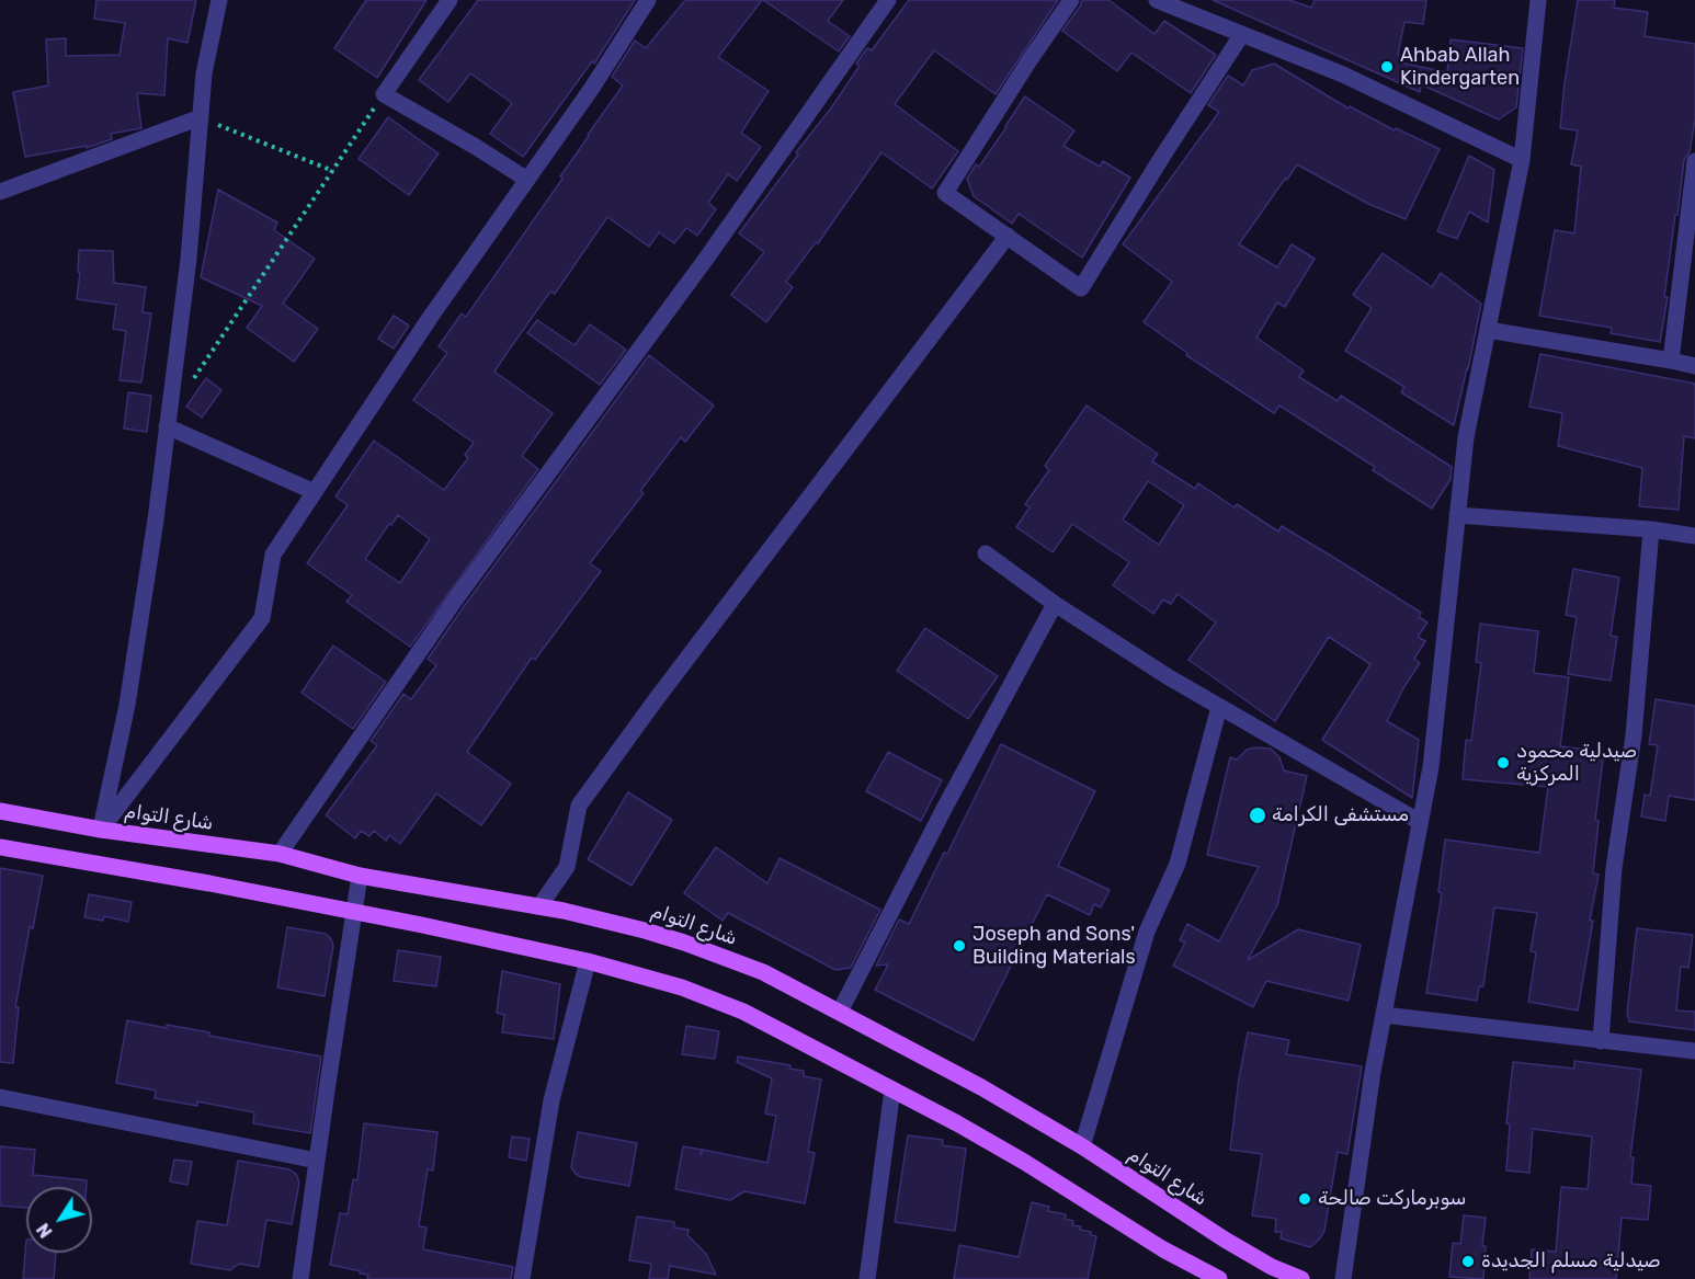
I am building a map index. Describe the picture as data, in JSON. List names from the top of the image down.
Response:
{
  "streets": {
    "main road": ["شارع التوام"]
  },
  "places": [
    "Ahbab Allah Kindergarten",
    "صيدلية محمود المركزية",
    "مستشفى الكرامة",
    "Joseph and Sons' Building Materials",
    "سوبرماركت صالحة",
    "صيدلية مسلم الجديدة"
  ],
  "north": "bottom left"
}
